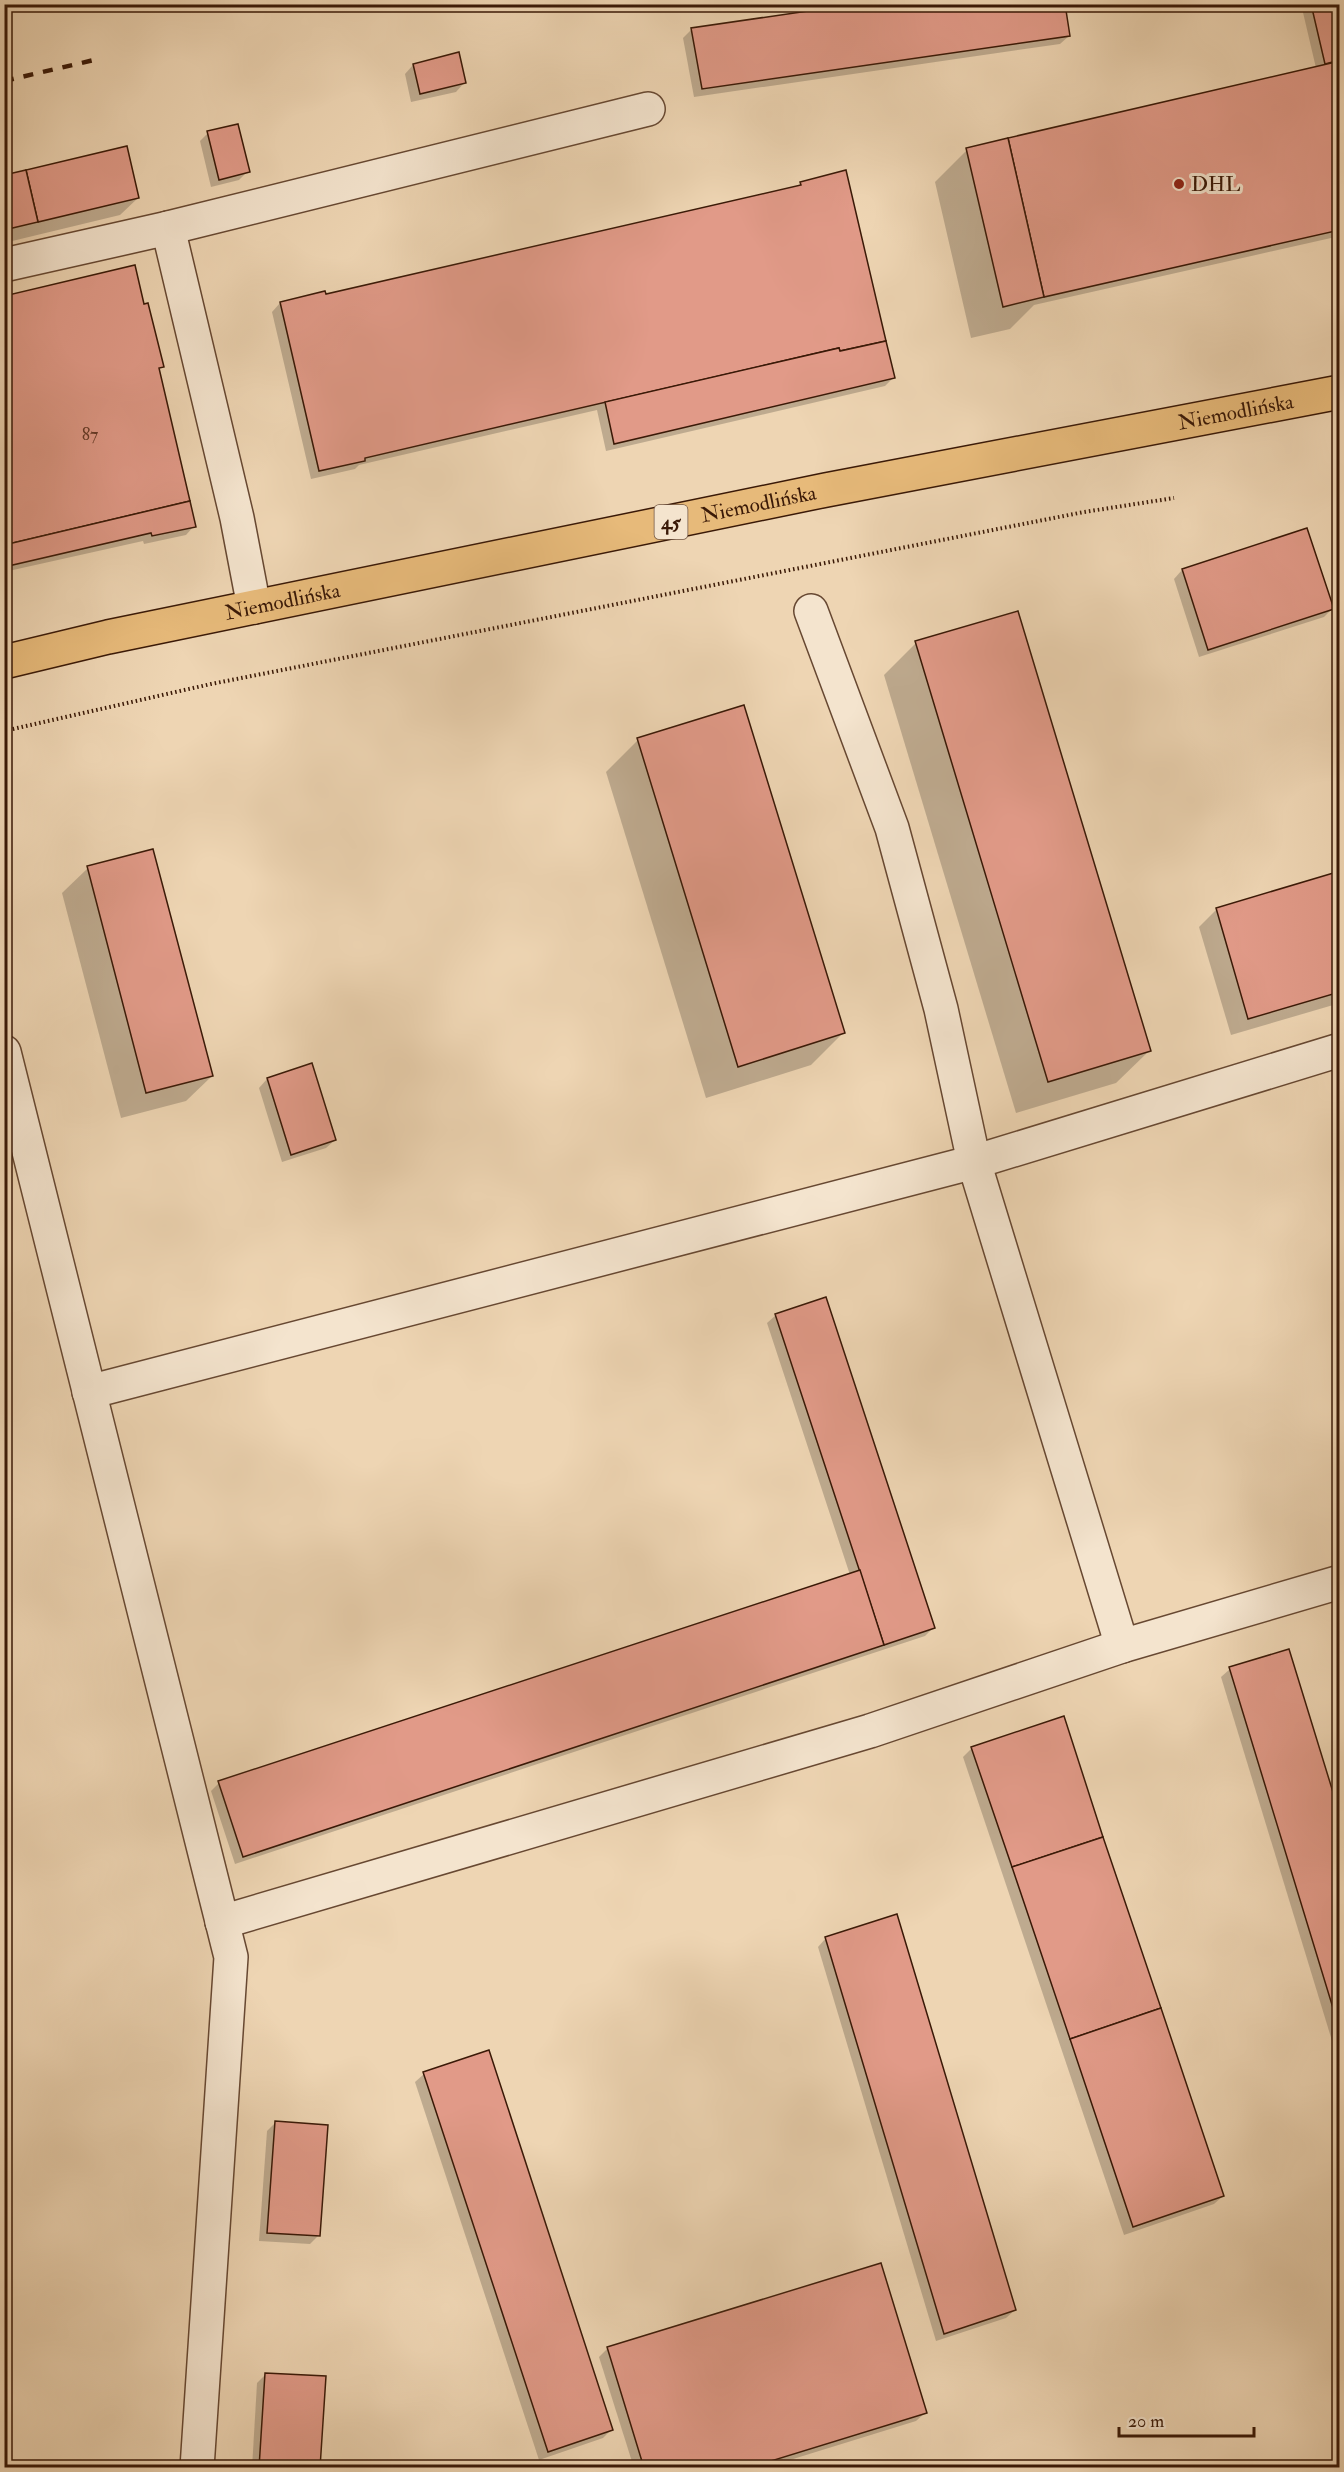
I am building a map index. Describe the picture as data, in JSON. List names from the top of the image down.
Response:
{
  "streets": {
    "main road": ["Niemodlińska", "45"]
  },
  "places": ["DHL"],
  "house_numbers": ["87"],
  "scale_bar": "20 m"
}
